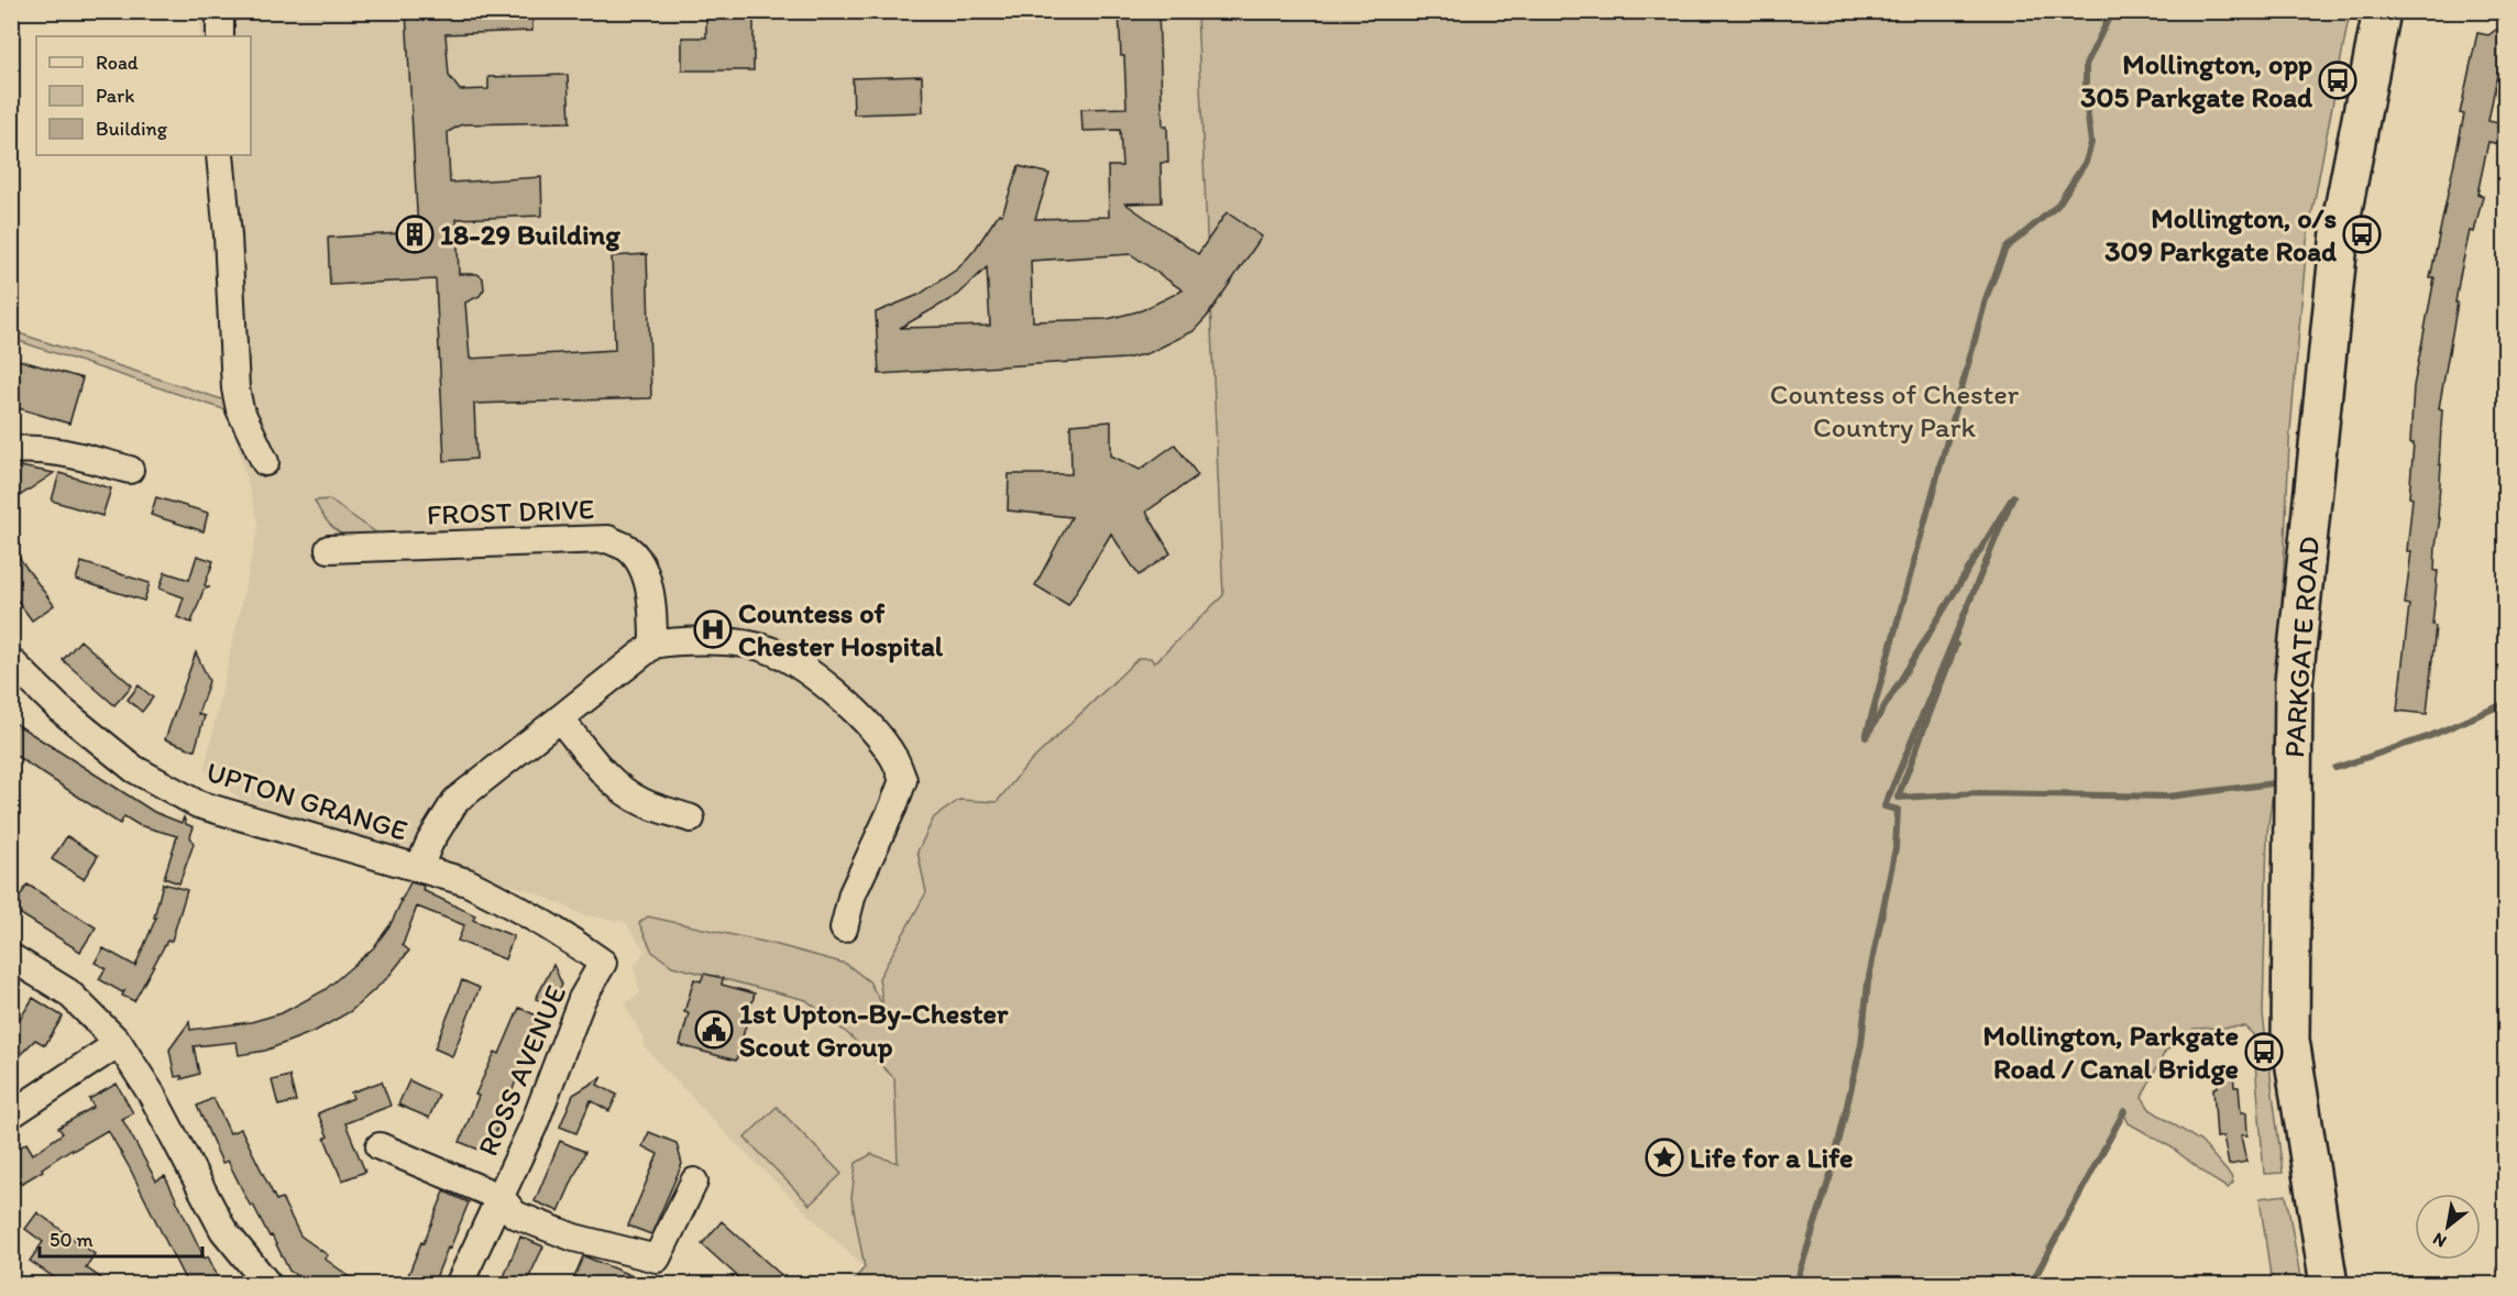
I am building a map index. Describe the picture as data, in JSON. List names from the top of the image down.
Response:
{
  "streets": {
    "main road": ["PARKGATE ROAD"],
    "street": ["FROST DRIVE", "UPTON GRANGE", "ROSS AVENUE"]
  },
  "crossings": [
    ["UPTON GRANGE", "ROSS AVENUE"]
  ],
  "parks": ["Countess of Chester Country Park"],
  "places": {
    "bus stop": ["Mollington, opp 305 Parkgate Road", "Mollington, o/s 309 Parkgate Road", "Mollington, Parkgate Road / Canal Bridge"],
    "building": ["18-29 Building"],
    "hospital": ["Countess of Chester Hospital"],
    "public building": ["1st Upton-By-Chester Scout Group"],
    "place": ["Life for a Life"]
  },
  "legend": ["Road", "Park", "Building"],
  "scale_bar": "50 m",
  "north": "bottom left"
}
